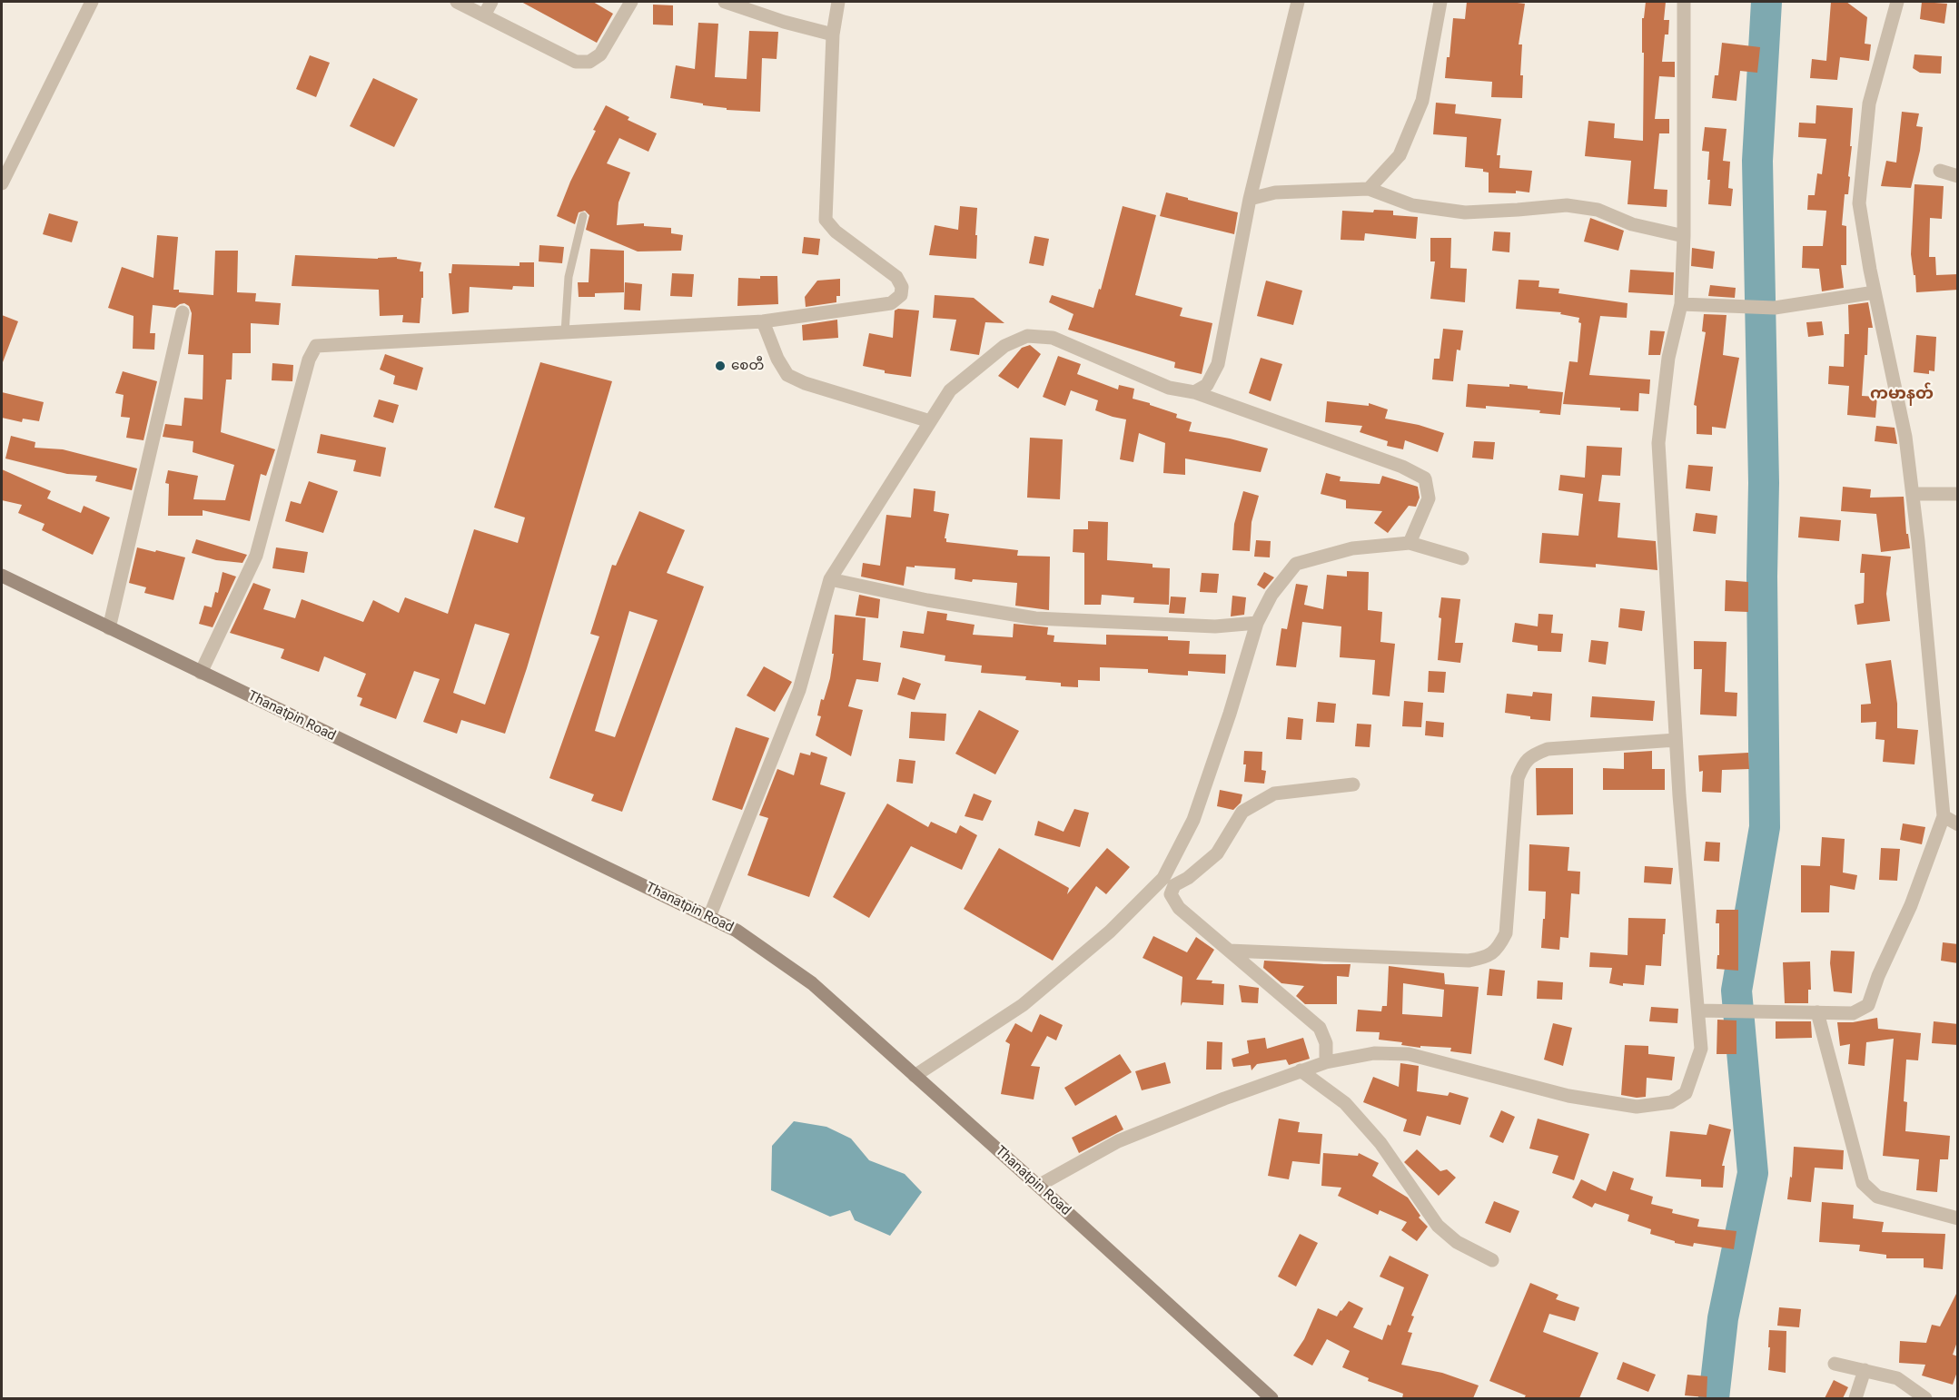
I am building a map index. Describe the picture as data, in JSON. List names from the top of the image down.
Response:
{
  "streets": {
    "main road": ["Thanatpin Road"]
  },
  "districts": ["ကမာနတ်"],
  "places": ["စေတီ"]
}
